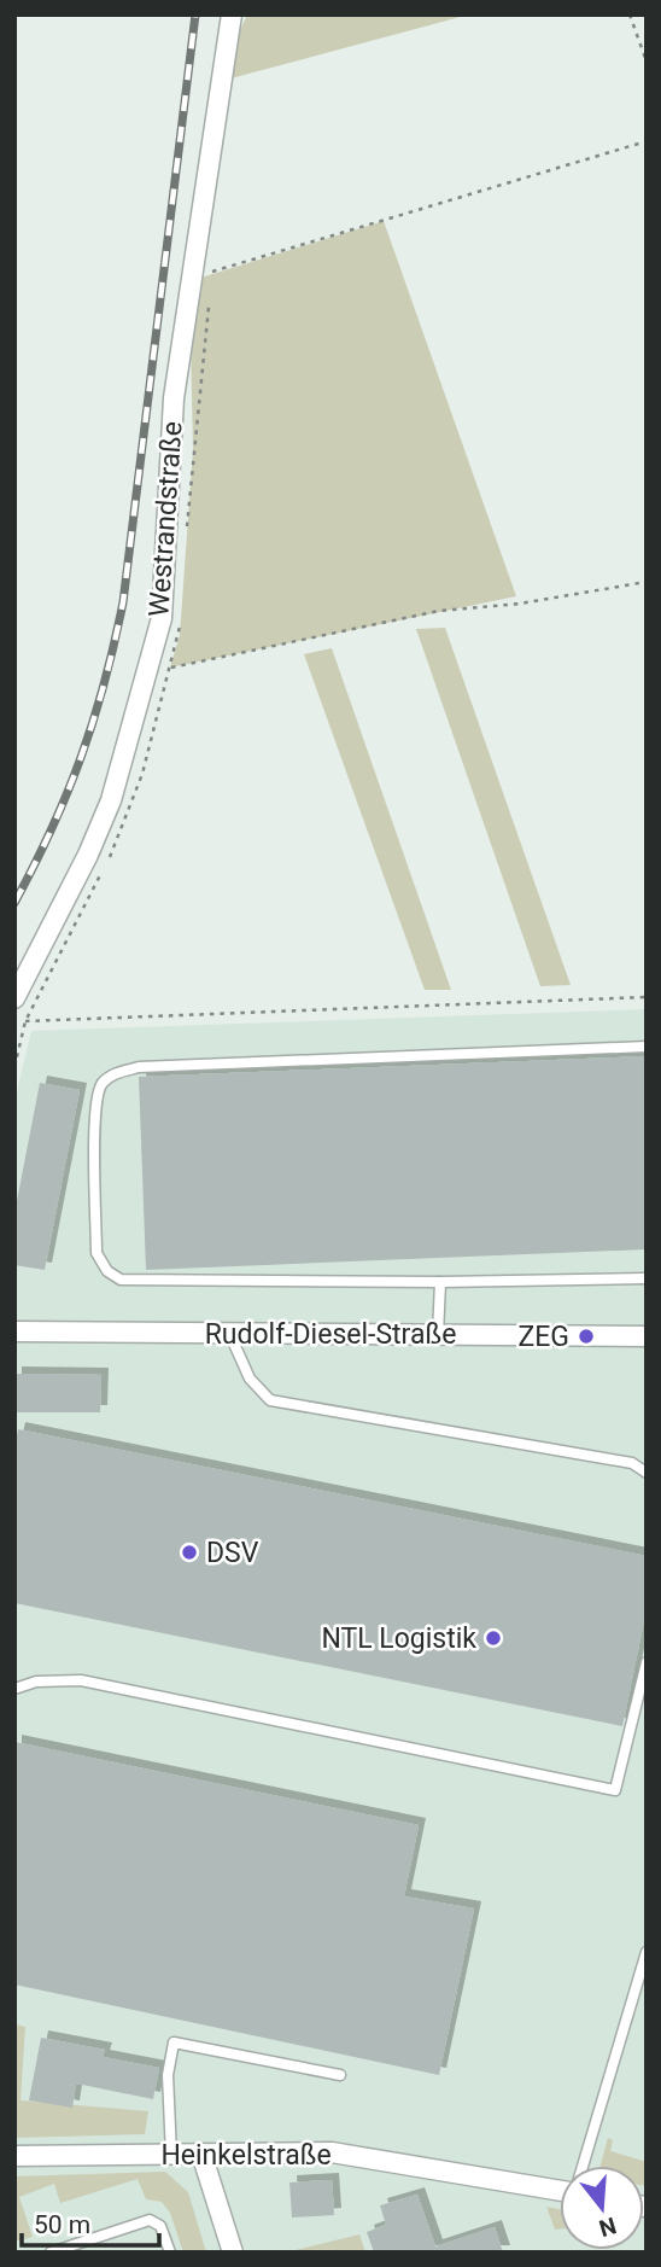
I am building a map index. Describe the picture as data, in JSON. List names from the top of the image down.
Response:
{
  "streets": {
    "street": ["Westrandstraße", "Rudolf-Diesel-Straße", "Heinkelstraße"]
  },
  "places": ["ZEG", "DSV", "NTL Logistik"],
  "scale_bar": "50 m",
  "north": "bottom"
}
